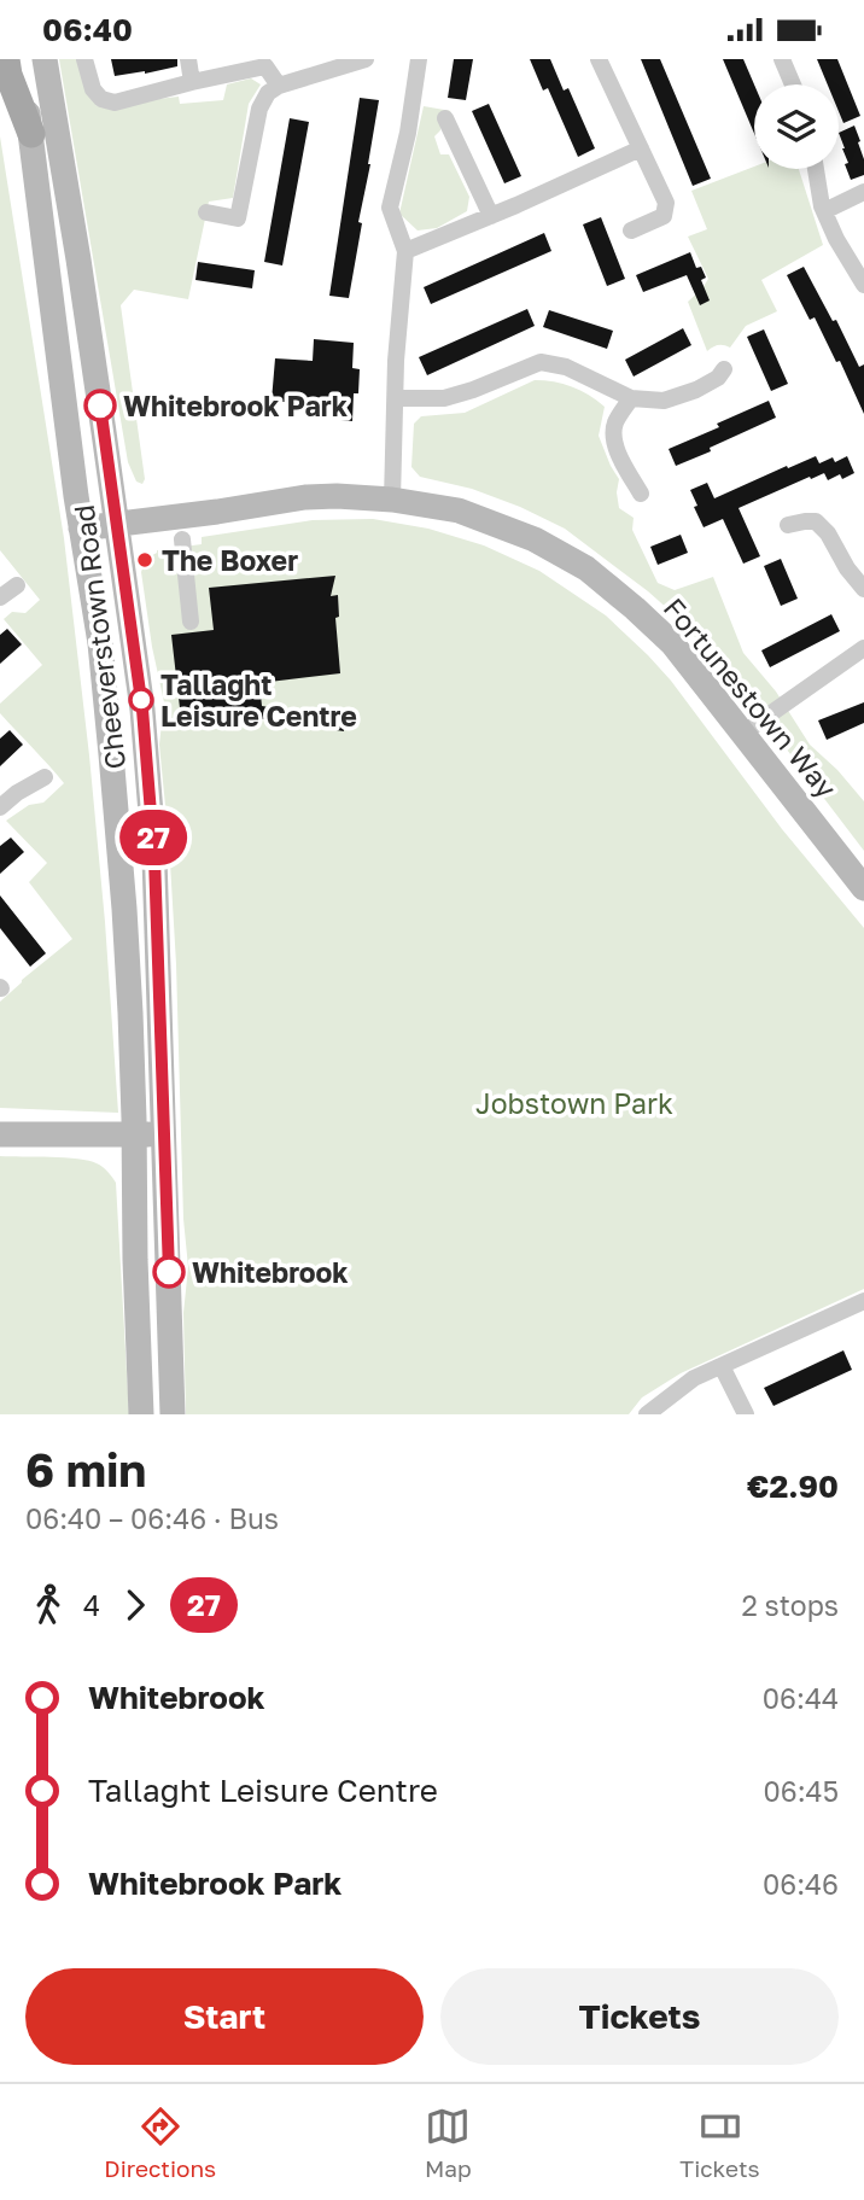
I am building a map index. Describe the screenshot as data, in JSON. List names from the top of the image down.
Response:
{
  "streets": {
    "main road": ["Cheeverstown Road", "Fortunestown Way"]
  },
  "crossings": [
    ["Cheeverstown Road", "Fortunestown Way"]
  ],
  "parks": ["Jobstown Park"],
  "places": [
    "Whitebrook Park",
    "The Boxer",
    "Tallaght Leisure Centre",
    "Whitebrook"
  ],
  "lines": ["bus line 27"],
  "page": {
    "status": "06:40",
    "on_map": "27",
    "heading": ["6 min", "06:40 – 06:46 · Bus", "€2.90"],
    "legs": ["4", "27", "2 stops"],
    "list": [
      {
        "name": "Whitebrook",
        "value": "06:44"
      },
      {
        "name": "Tallaght Leisure Centre",
        "value": "06:45"
      },
      {
        "name": "Whitebrook Park",
        "value": "06:46"
      }
    ],
    "buttons": ["Start", "Tickets"],
    "tabs": ["Directions", "Map", "Tickets"]
  }
}
